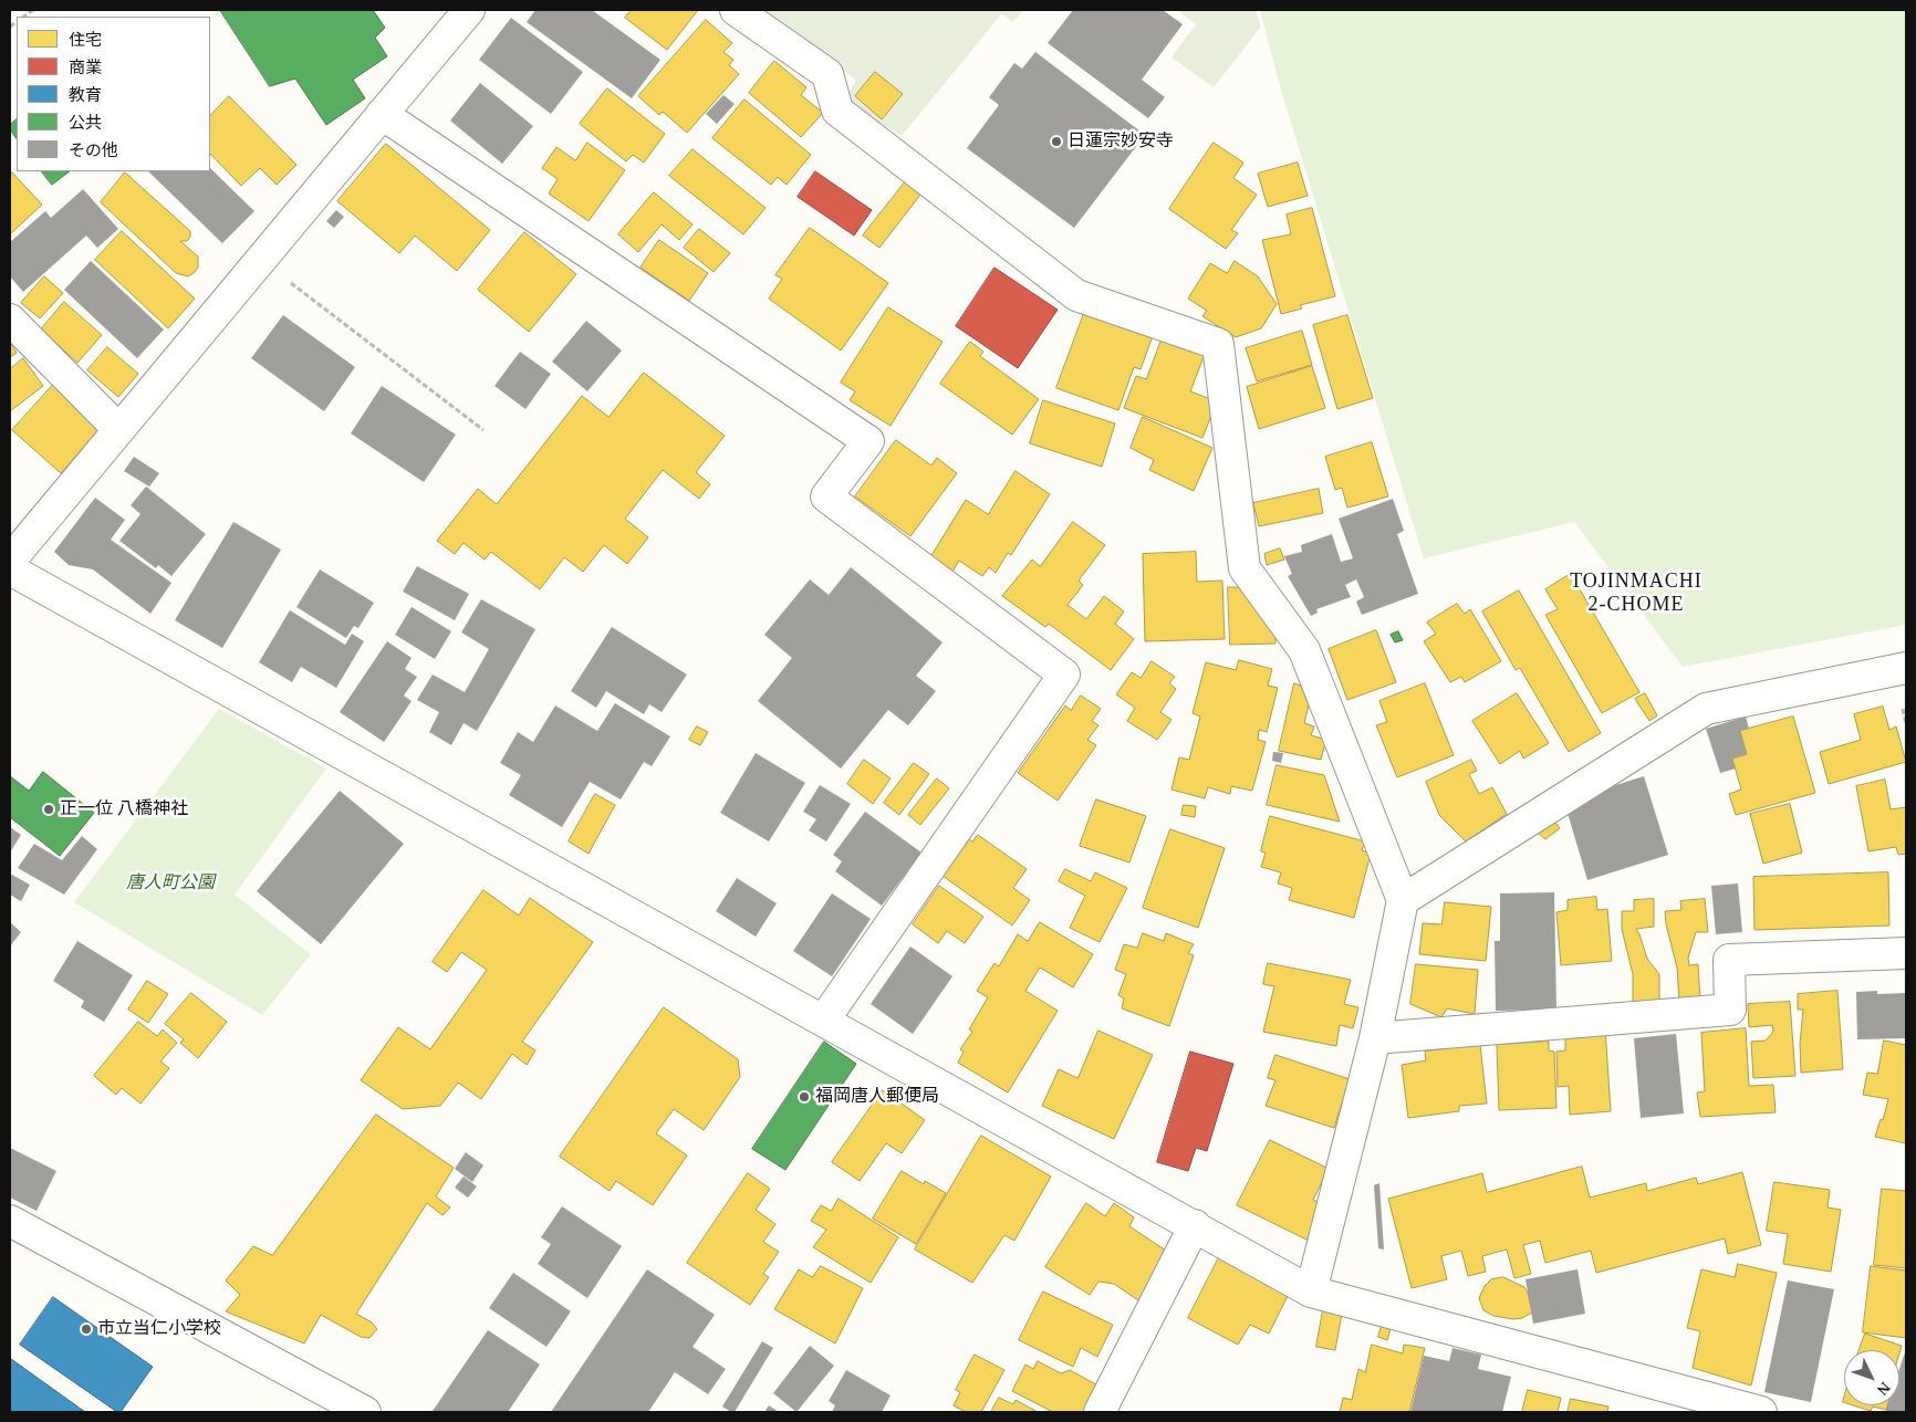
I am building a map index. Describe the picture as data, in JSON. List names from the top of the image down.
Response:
{
  "districts": ["TOJINMACHI 2-CHOME"],
  "parks": ["唐人町公園"],
  "places": [
    "日蓮宗妙安寺",
    "正一位 八橋神社",
    "福岡唐人郵便局",
    "市立当仁小学校"
  ],
  "legend": [
    "住宅",
    "商業",
    "教育",
    "公共",
    "その他"
  ],
  "north": "bottom right"
}
